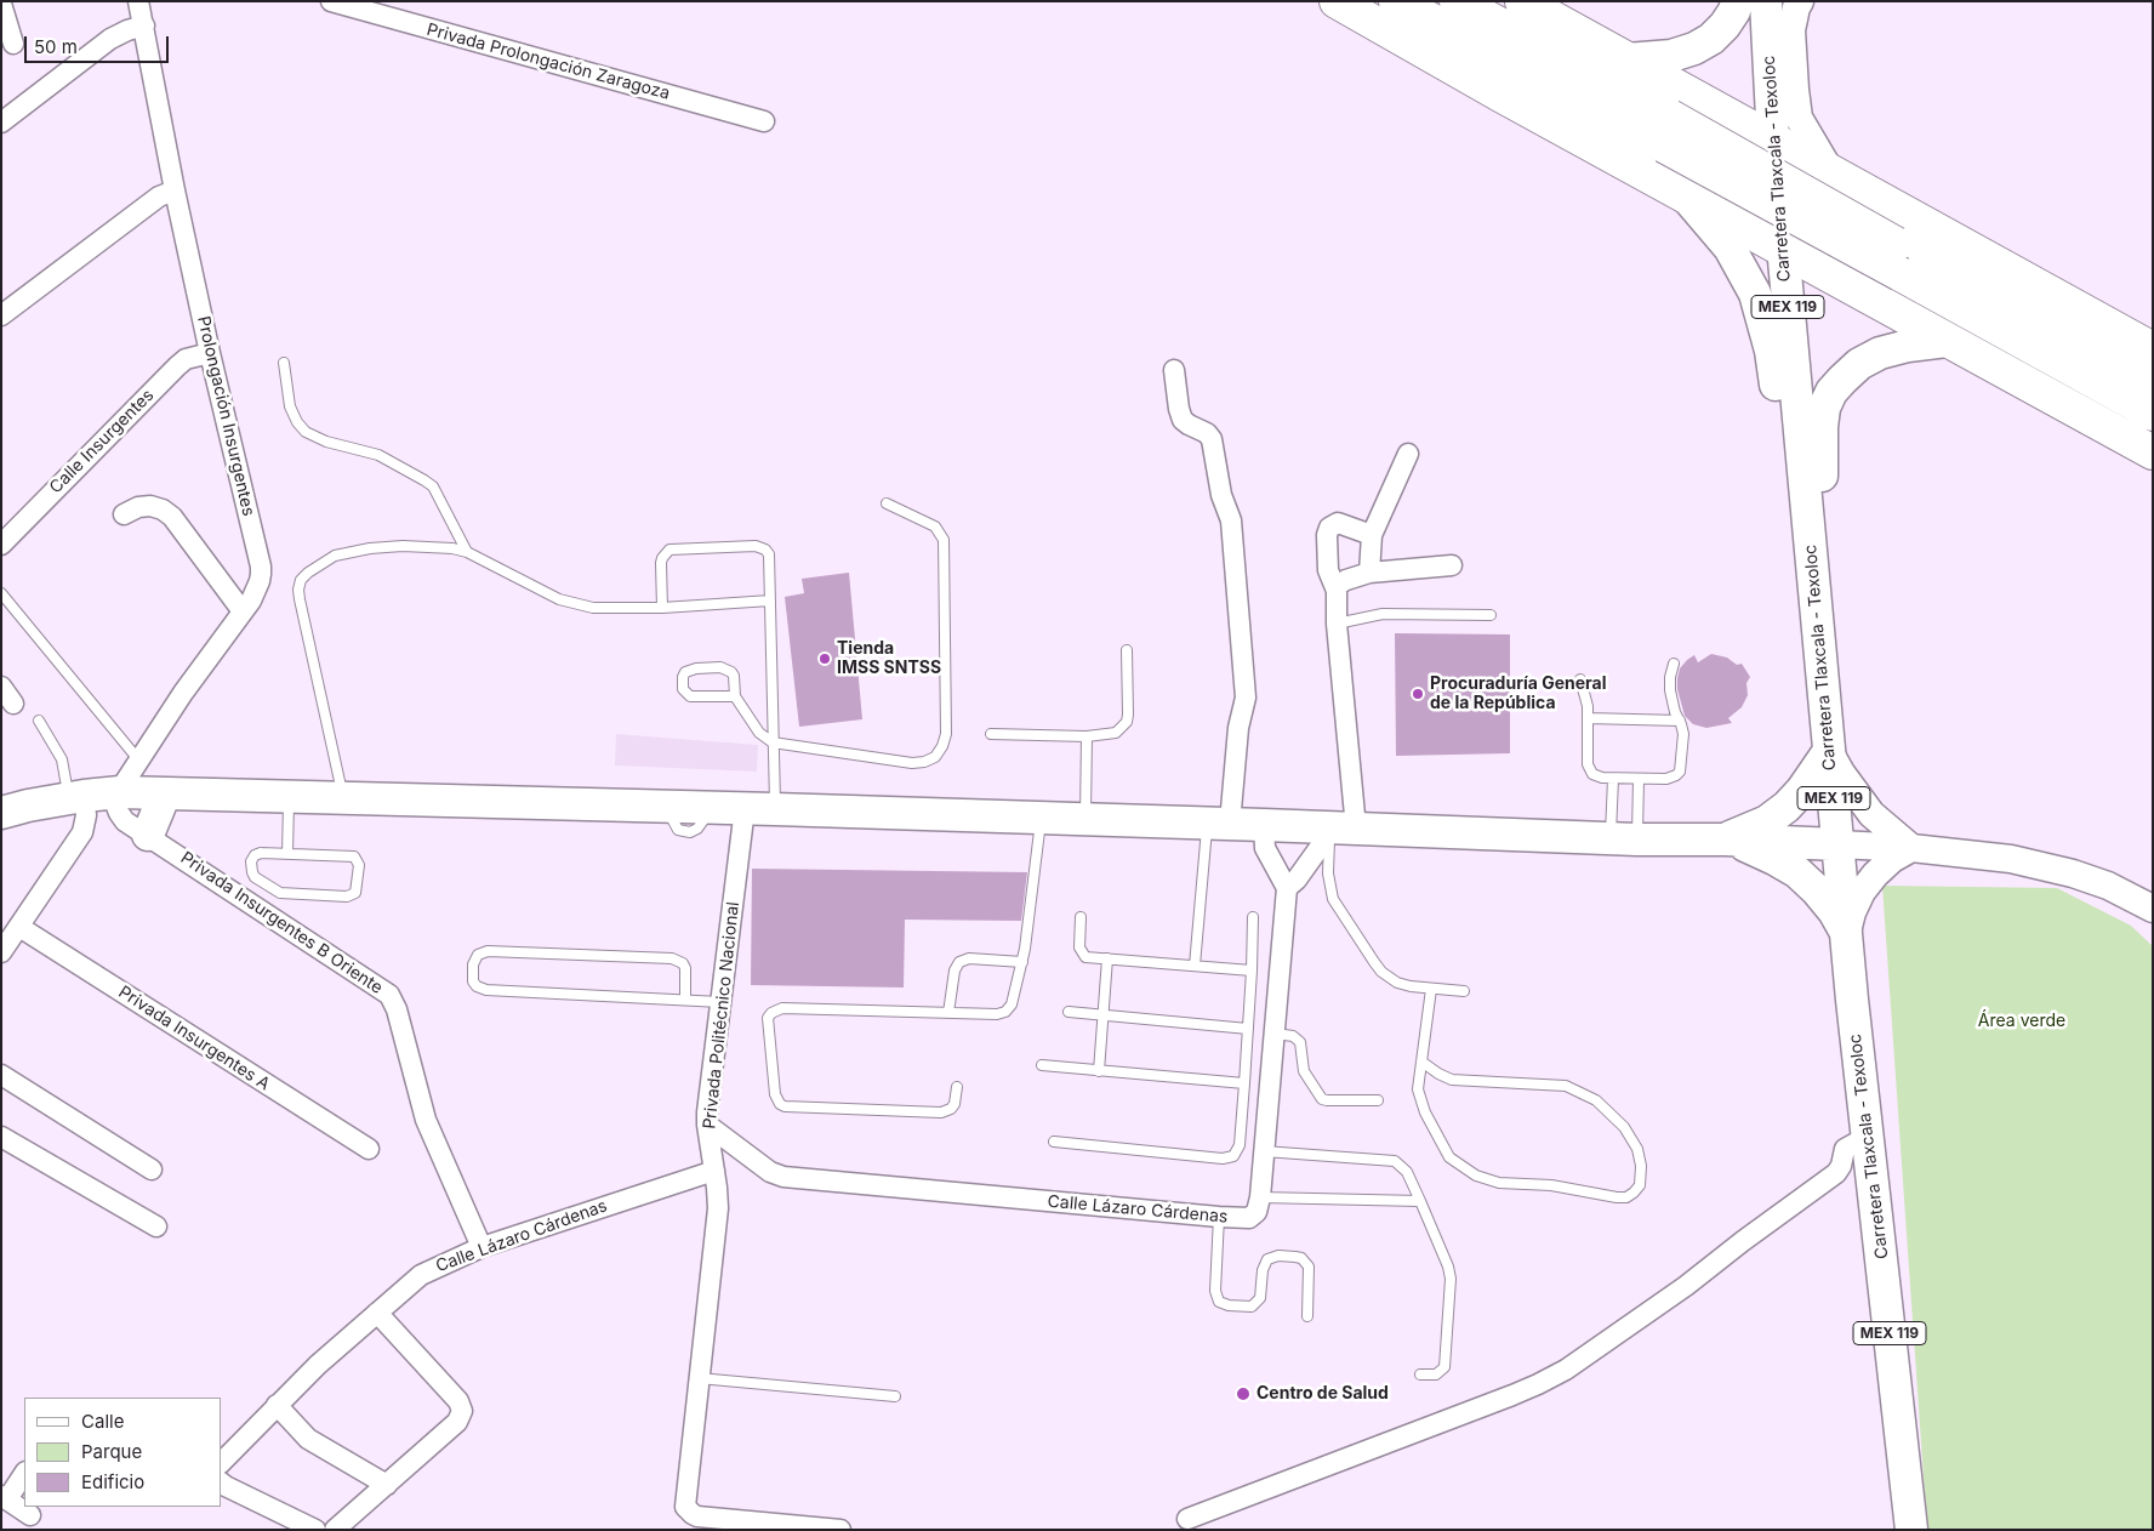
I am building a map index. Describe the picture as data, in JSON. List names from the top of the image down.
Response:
{
  "streets": {
    "main road": ["Carretera Tlaxcala - Texoloc", "MEX 119"],
    "street": [
      "Privada Prolongación Zaragoza",
      "Prolongación Insurgentes",
      "Calle Insurgentes",
      "Privada Insurgentes B Oriente",
      "Privada Politécnico Nacional",
      "Privada Insurgentes A",
      "Calle Lázaro Cárdenas"
    ]
  },
  "crossings": [
    ["Prolongación Insurgentes", "Calle Insurgentes"],
    ["Prolongación Insurgentes", "Privada Insurgentes B Oriente"],
    ["Privada Insurgentes B Oriente", "Calle Lázaro Cárdenas"],
    ["Privada Politécnico Nacional", "Calle Lázaro Cárdenas"]
  ],
  "parks": ["Área verde"],
  "places": ["Tienda IMSS SNTSS", "Procuraduría General de la República", "Centro de Salud"],
  "legend": ["Calle", "Parque", "Edificio"],
  "scale_bar": "50 m"
}
